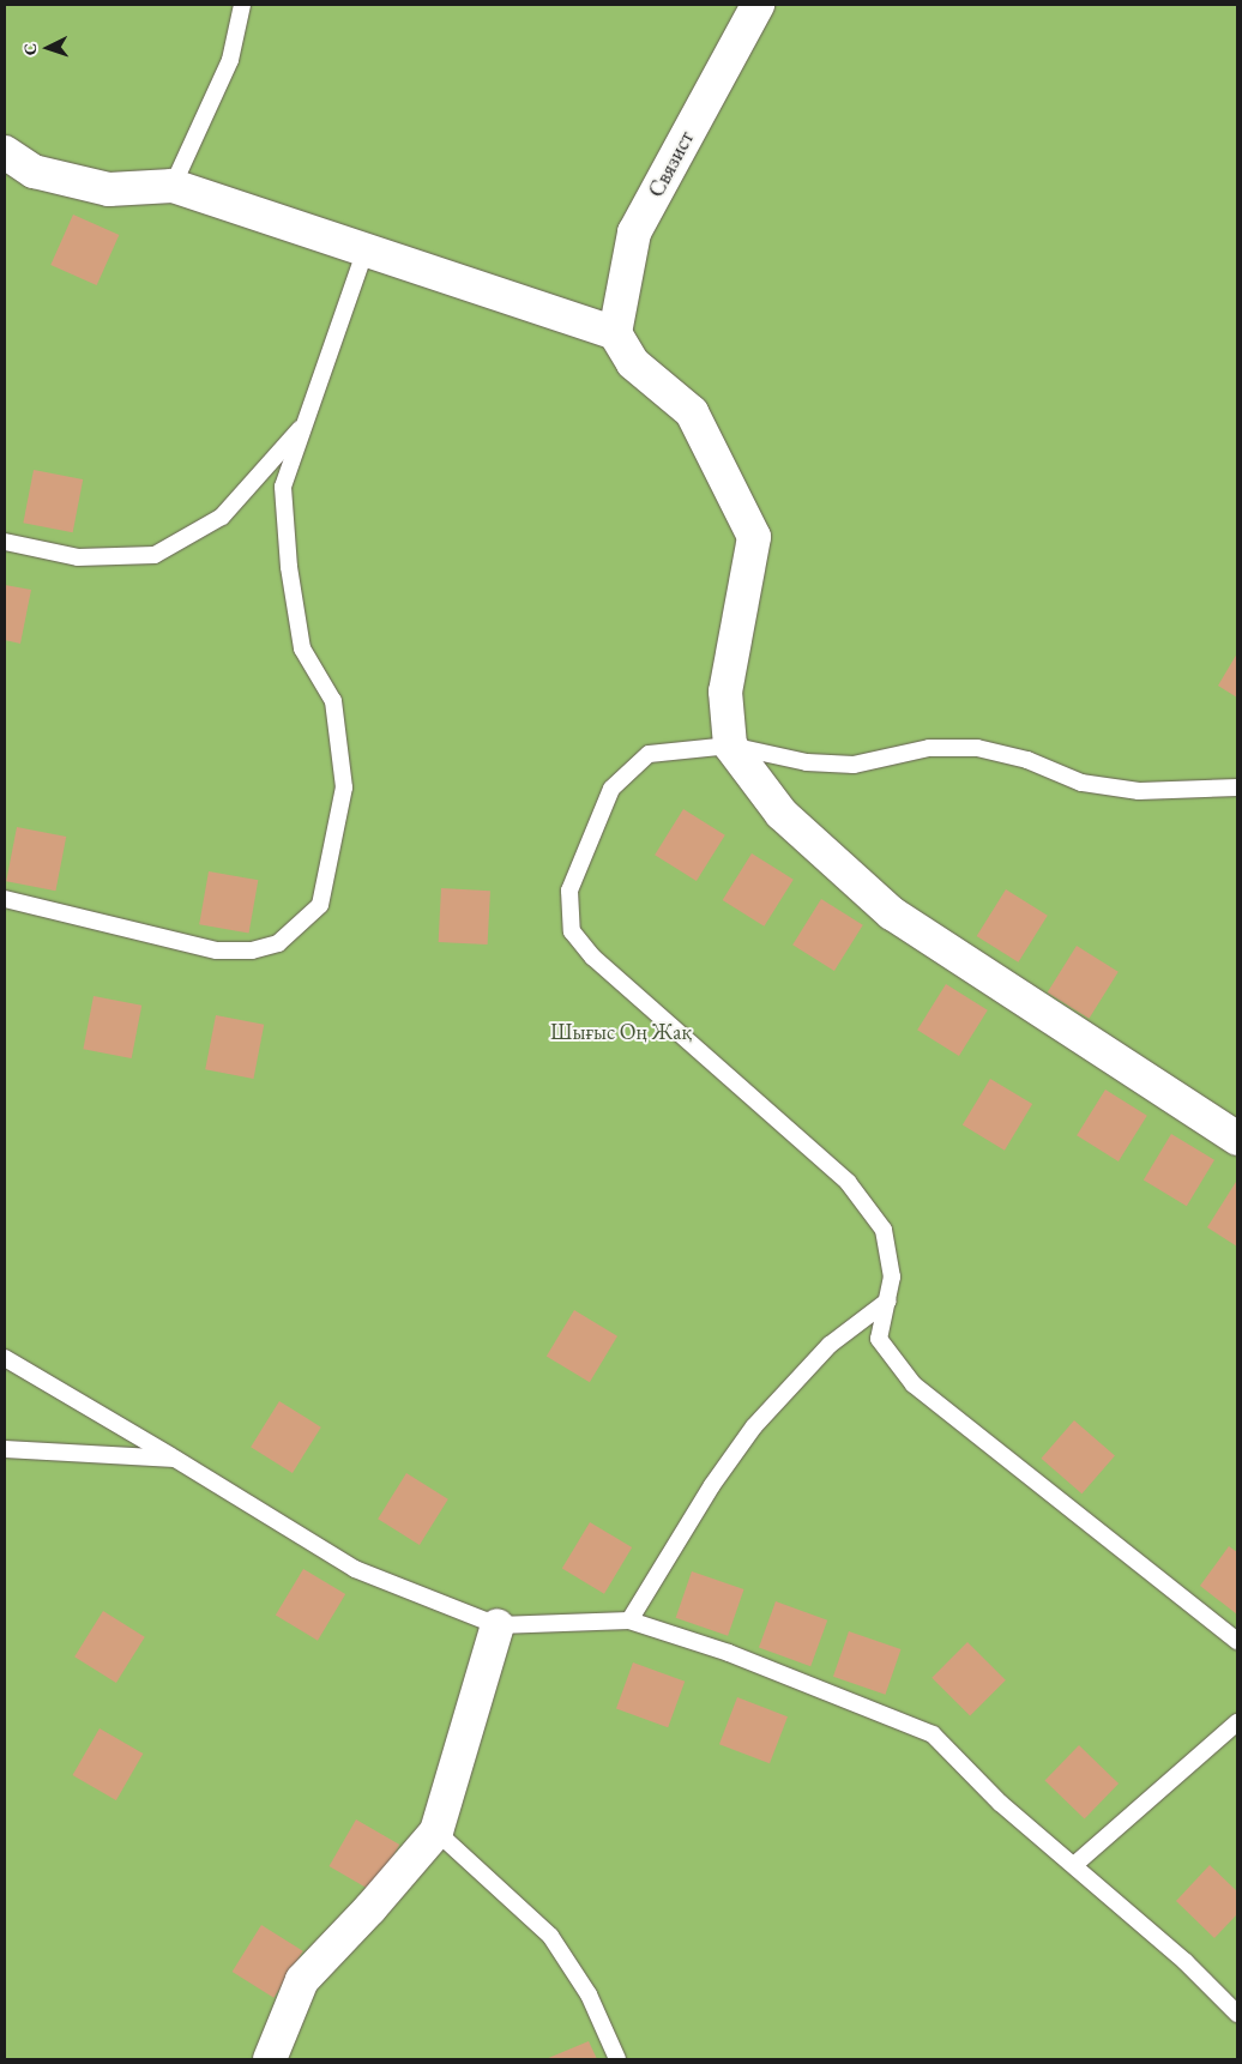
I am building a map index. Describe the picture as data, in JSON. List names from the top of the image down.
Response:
{
  "streets": {
    "street": ["Связист"]
  },
  "parks": ["Шығыс Оң Жақ"],
  "north": "left"
}
